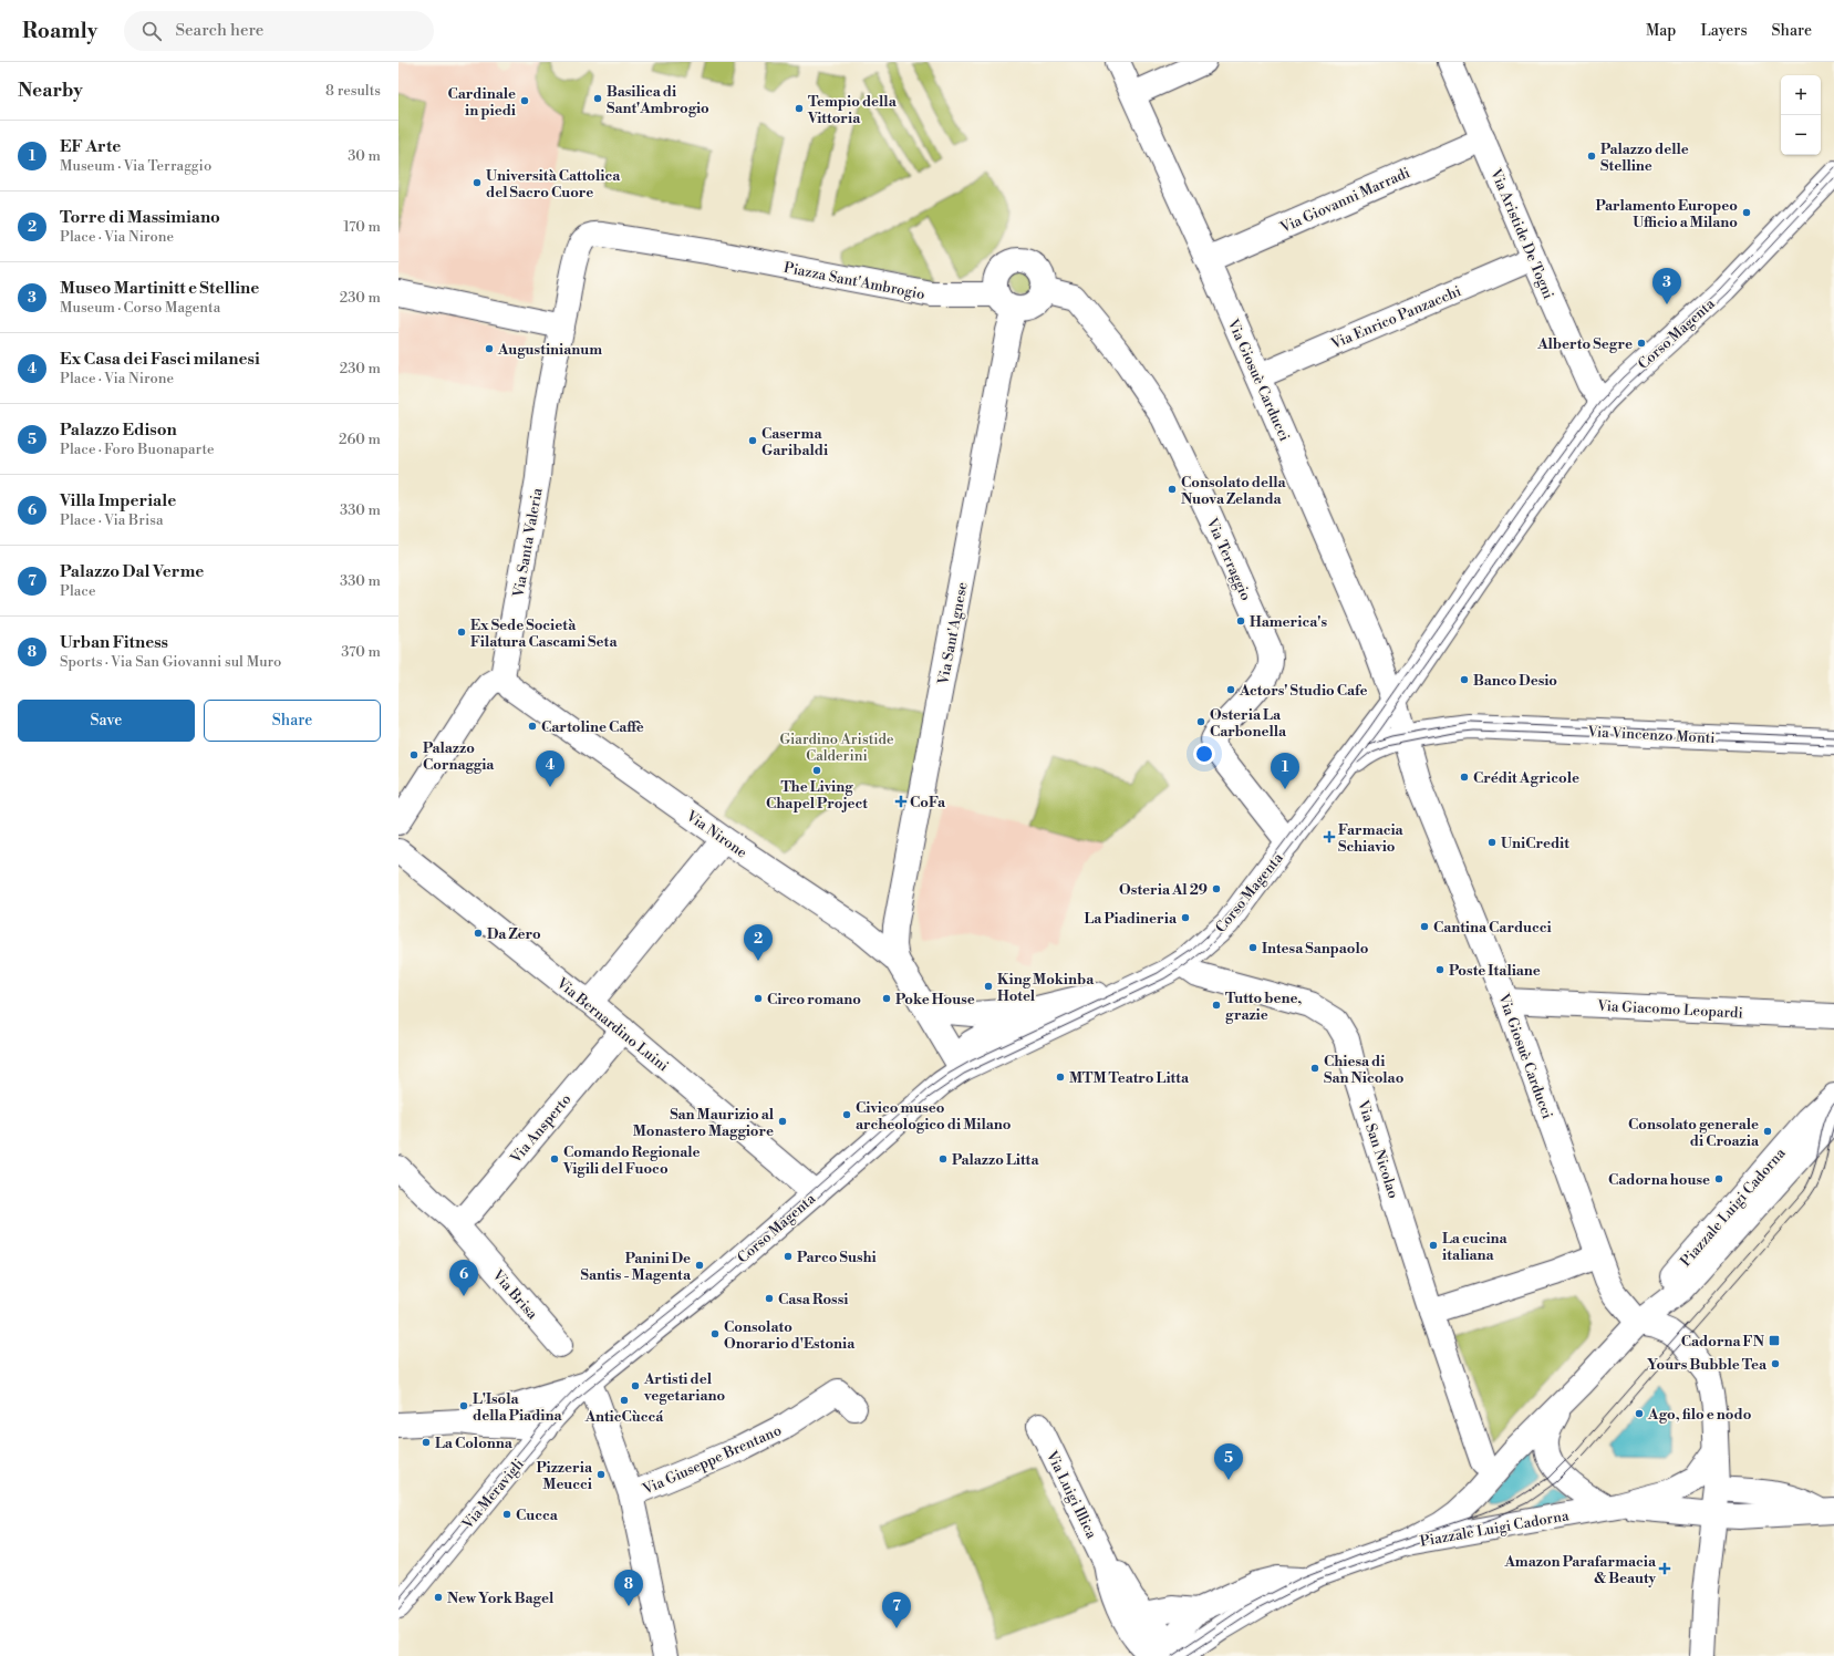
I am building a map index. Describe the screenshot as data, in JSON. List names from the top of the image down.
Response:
{
  "streets": {
    "street": [
      "Via Giovanni Marradi",
      "Via Aristide De Togni",
      "Piazza Sant'Ambrogio",
      "Via Enrico Panzacchi",
      "Corso Magenta",
      "Via Giosuè Carducci",
      "Via Santa Valeria",
      "Via Terraggio",
      "Via Sant'Agnese",
      "Via Vincenzo Monti",
      "Via Nirone",
      "Via Giacomo Leopardi",
      "Via Bernardino Luini",
      "Via Ansperto",
      "Via San Nicolao",
      "Piazzale Luigi Cadorna",
      "Via Brisa",
      "Via Giuseppe Brentano",
      "Via Meravigli",
      "Via Luigi Illica"
    ]
  },
  "crossings": [
    ["Via Giovanni Marradi", "Via Aristide De Togni"],
    ["Via Giovanni Marradi", "Via Giosuè Carducci"],
    ["Via Aristide De Togni", "Via Enrico Panzacchi"],
    ["Via Aristide De Togni", "Corso Magenta"],
    ["Piazza Sant'Ambrogio", "Via Santa Valeria"],
    ["Piazza Sant'Ambrogio", "Via Terraggio"],
    ["Piazza Sant'Ambrogio", "Via Sant'Agnese"],
    ["Via Enrico Panzacchi", "Via Giosuè Carducci"],
    ["Corso Magenta", "Via Giosuè Carducci"],
    ["Corso Magenta", "Via Terraggio"],
    ["Corso Magenta", "Via Vincenzo Monti"],
    ["Corso Magenta", "Via Nirone"],
    ["Corso Magenta", "Via Bernardino Luini"],
    ["Corso Magenta", "Via San Nicolao"],
    ["Corso Magenta", "Via Meravigli"],
    ["Via Giosuè Carducci", "Via Vincenzo Monti"],
    ["Via Giosuè Carducci", "Via Giacomo Leopardi"],
    ["Via Santa Valeria", "Via Nirone"],
    ["Via Terraggio", "Via Sant'Agnese"],
    ["Via Sant'Agnese", "Via Nirone"],
    ["Via Bernardino Luini", "Via Ansperto"],
    ["Via Ansperto", "Via Brisa"]
  ],
  "parks": ["Giardino Aristide Calderini"],
  "places": {
    "other": [
      "Basilica di Sant'Ambrogio",
      "Cardinale in piedi",
      "Tempio della Vittoria",
      "Palazzo delle Stelline",
      "Università Cattolica del Sacro Cuore",
      "Parlamento Europeo Ufficio a Milano",
      "Alberto Segre",
      "Augustinianum",
      "Caserma Garibaldi",
      "Consolato della Nuova Zelanda",
      "Hamerica's",
      "Ex Sede Società Filatura Cascami Seta",
      "Banco Desio",
      "Actors' Studio Cafe",
      "Osteria La Carbonella",
      "Cartoline Caffè",
      "Palazzo Cornaggia",
      "The Living Chapel Project",
      "Crédit Agricole",
      "UniCredit",
      "Osteria Al 29",
      "La Piadineria",
      "Cantina Carducci",
      "Da Zero",
      "Intesa Sanpaolo",
      "Poste Italiane",
      "King Mokinba Hotel",
      "Circo romano",
      "Poke House",
      "Tutto bene, grazie",
      "Chiesa di San Nicolao",
      "MTM Teatro Litta",
      "Civico museo archeologico di Milano",
      "San Maurizio al Monastero Maggiore",
      "Consolato generale di Croazia",
      "Comando Regionale Vigili del Fuoco",
      "Palazzo Litta",
      "Cadorna house",
      "La cucina italiana",
      "Parco Sushi",
      "Panini De Santis - Magenta",
      "Casa Rossi",
      "Consolato Onorario d'Estonia",
      "Yours Bubble Tea",
      "Artisti del vegetariano",
      "AnticCùccá",
      "L'Isola della Piadina",
      "Ago, filo e nodo",
      "La Colonna",
      "Pizzeria Meucci",
      "Cucca",
      "New York Bagel"
    ],
    "health": ["CoFa", "Farmacia Schiavio", "Amazon Parafarmacia & Beauty"],
    "transit": ["Cadorna FN"]
  },
  "page": {
    "header": "Roamly",
    "search": "Search here",
    "nav": ["Map", "Layers", "Share"],
    "heading": ["Nearby", "8 results"],
    "map_buttons": ["+", "−"],
    "list": [
      {
        "mark": "1",
        "name": "EF Arte",
        "note": "Museum · Via Terraggio",
        "value": "30 m"
      },
      {
        "mark": "2",
        "name": "Torre di Massimiano",
        "note": "Place · Via Nirone",
        "value": "170 m"
      },
      {
        "mark": "3",
        "name": "Museo Martinitt e Stelline",
        "note": "Museum · Corso Magenta",
        "value": "230 m"
      },
      {
        "mark": "4",
        "name": "Ex Casa dei Fasci milanesi",
        "note": "Place · Via Nirone",
        "value": "230 m"
      },
      {
        "mark": "5",
        "name": "Palazzo Edison",
        "note": "Place · Foro Buonaparte",
        "value": "260 m"
      },
      {
        "mark": "6",
        "name": "Villa Imperiale",
        "note": "Place · Via Brisa",
        "value": "330 m"
      },
      {
        "mark": "7",
        "name": "Palazzo Dal Verme",
        "note": "Place",
        "value": "330 m"
      },
      {
        "mark": "8",
        "name": "Urban Fitness",
        "note": "Sports · Via San Giovanni sul Muro",
        "value": "370 m"
      }
    ],
    "pins": [
      "3",
      "4",
      "1",
      "2",
      "6",
      "5",
      "8",
      "7"
    ],
    "buttons": ["Save", "Share"]
  }
}
